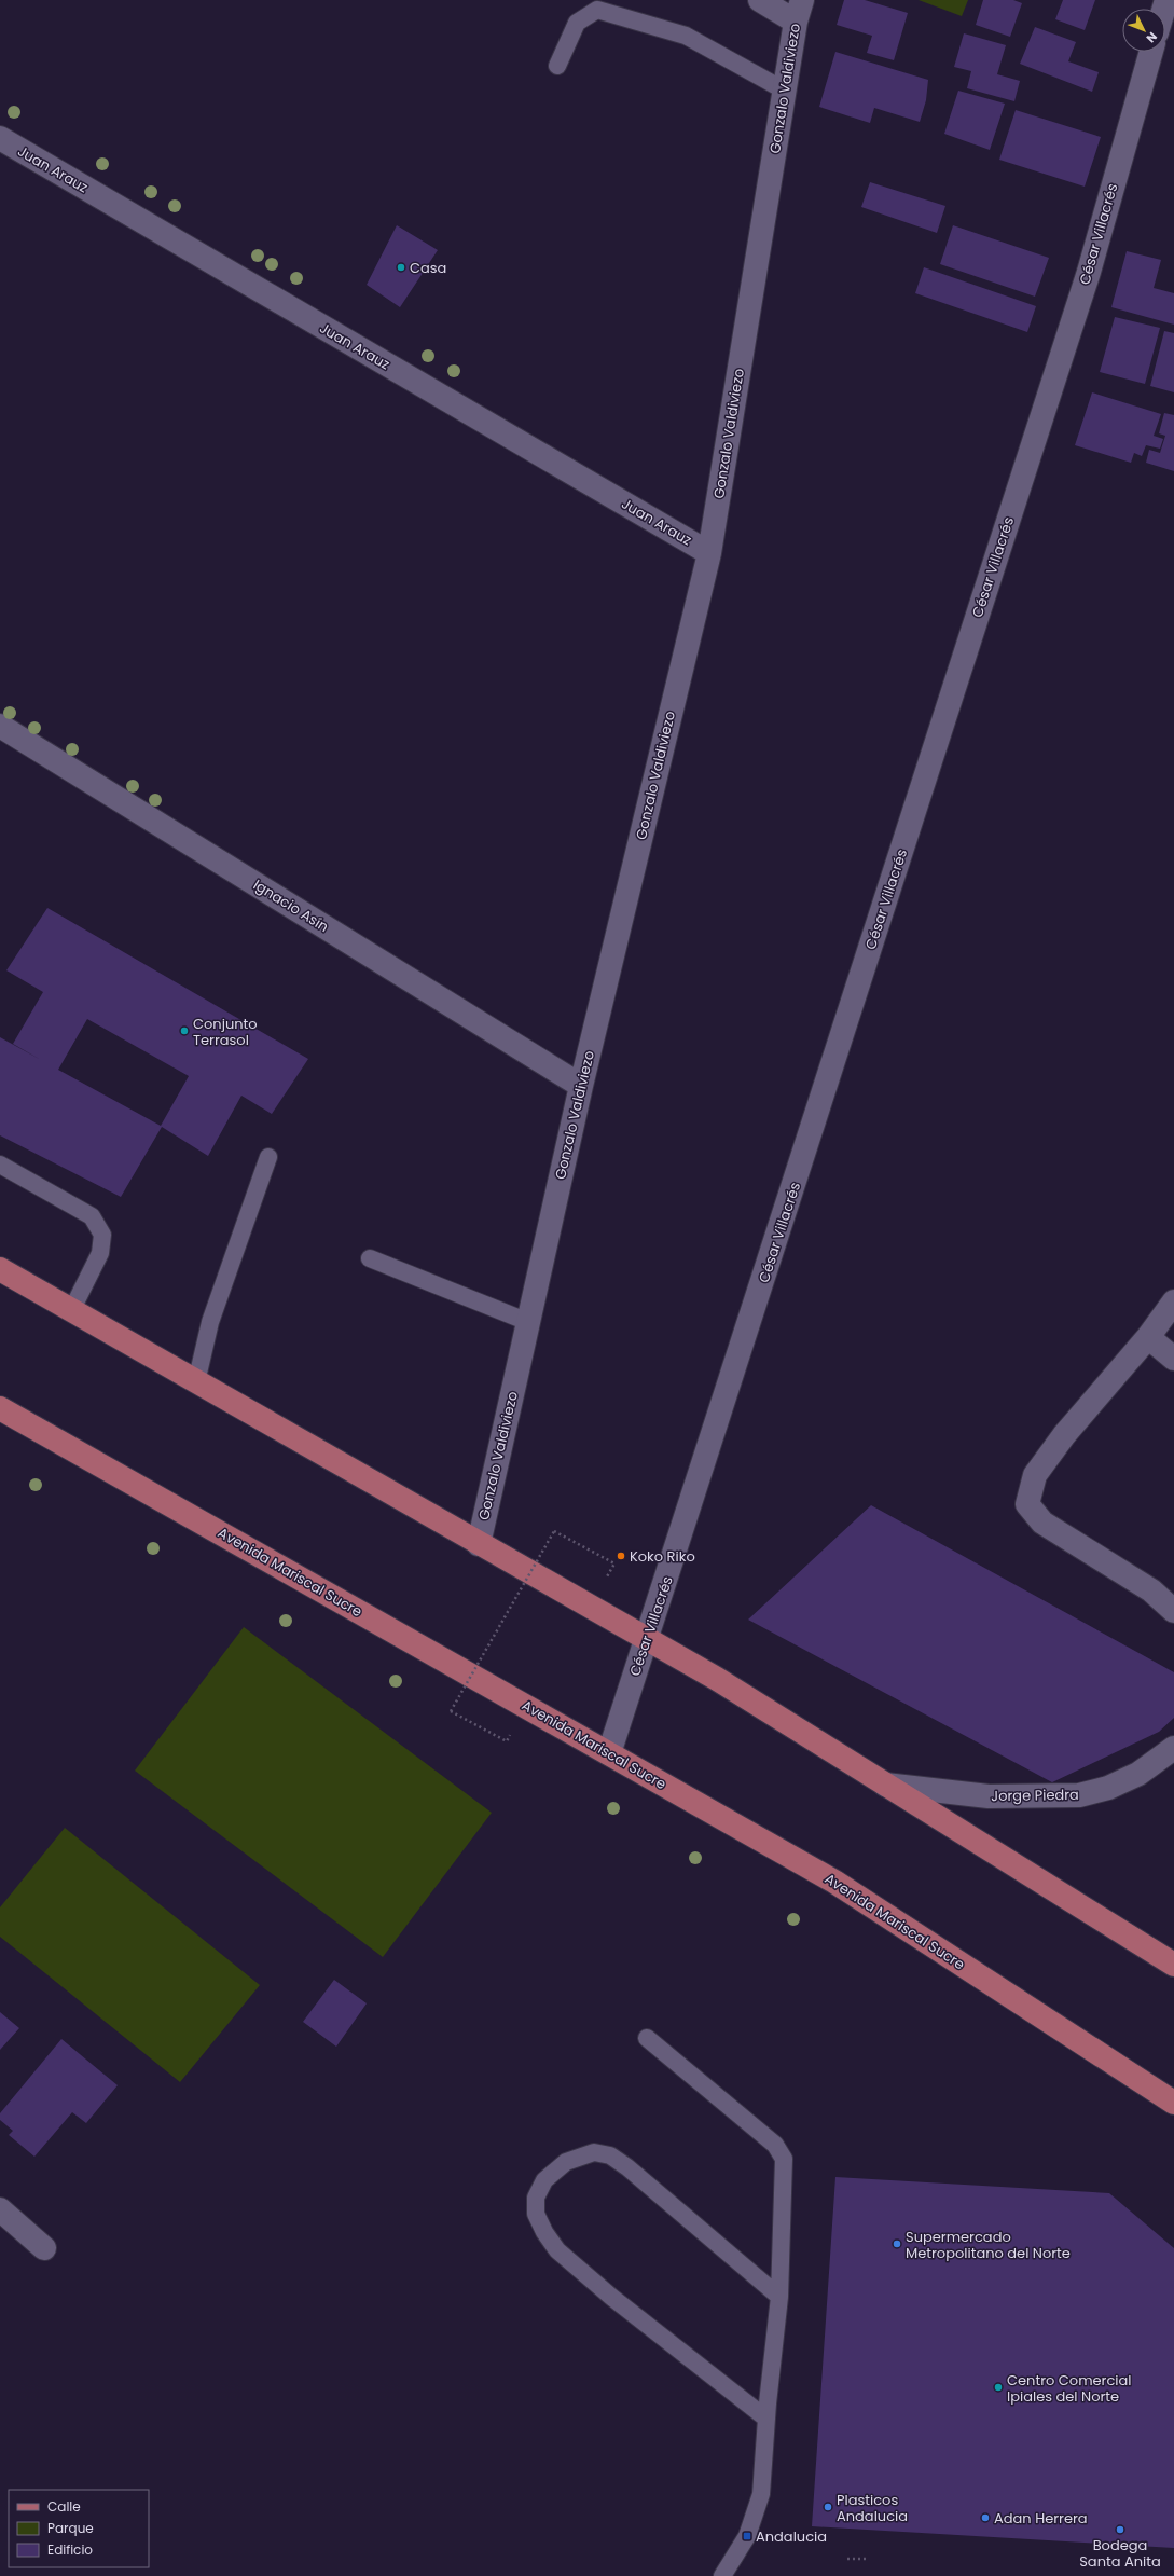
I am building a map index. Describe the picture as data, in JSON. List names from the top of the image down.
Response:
{
  "streets": {
    "main road": ["Avenida Mariscal Sucre"],
    "street": [
      "Gonzalo Valdiviezo",
      "Juan Arauz",
      "César Villacrés",
      "Ignacio Asín",
      "Jorge Piedra"
    ]
  },
  "crossings": [
    ["Gonzalo Valdiviezo", "Juan Arauz"],
    ["Gonzalo Valdiviezo", "Ignacio Asín"],
    ["César Villacrés", "Avenida Mariscal Sucre"]
  ],
  "places": {
    "other": [
      "Casa",
      "Conjunto Terrasol",
      "Koko Riko",
      "Supermercado Metropolitano del Norte",
      "Centro Comercial Ipiales del Norte",
      "Plasticos Andalucia",
      "Adan Herrera",
      "Bodega Santa Anita"
    ],
    "transit": ["Andalucia"]
  },
  "legend": ["Calle", "Parque", "Edificio"],
  "north": "bottom right"
}
